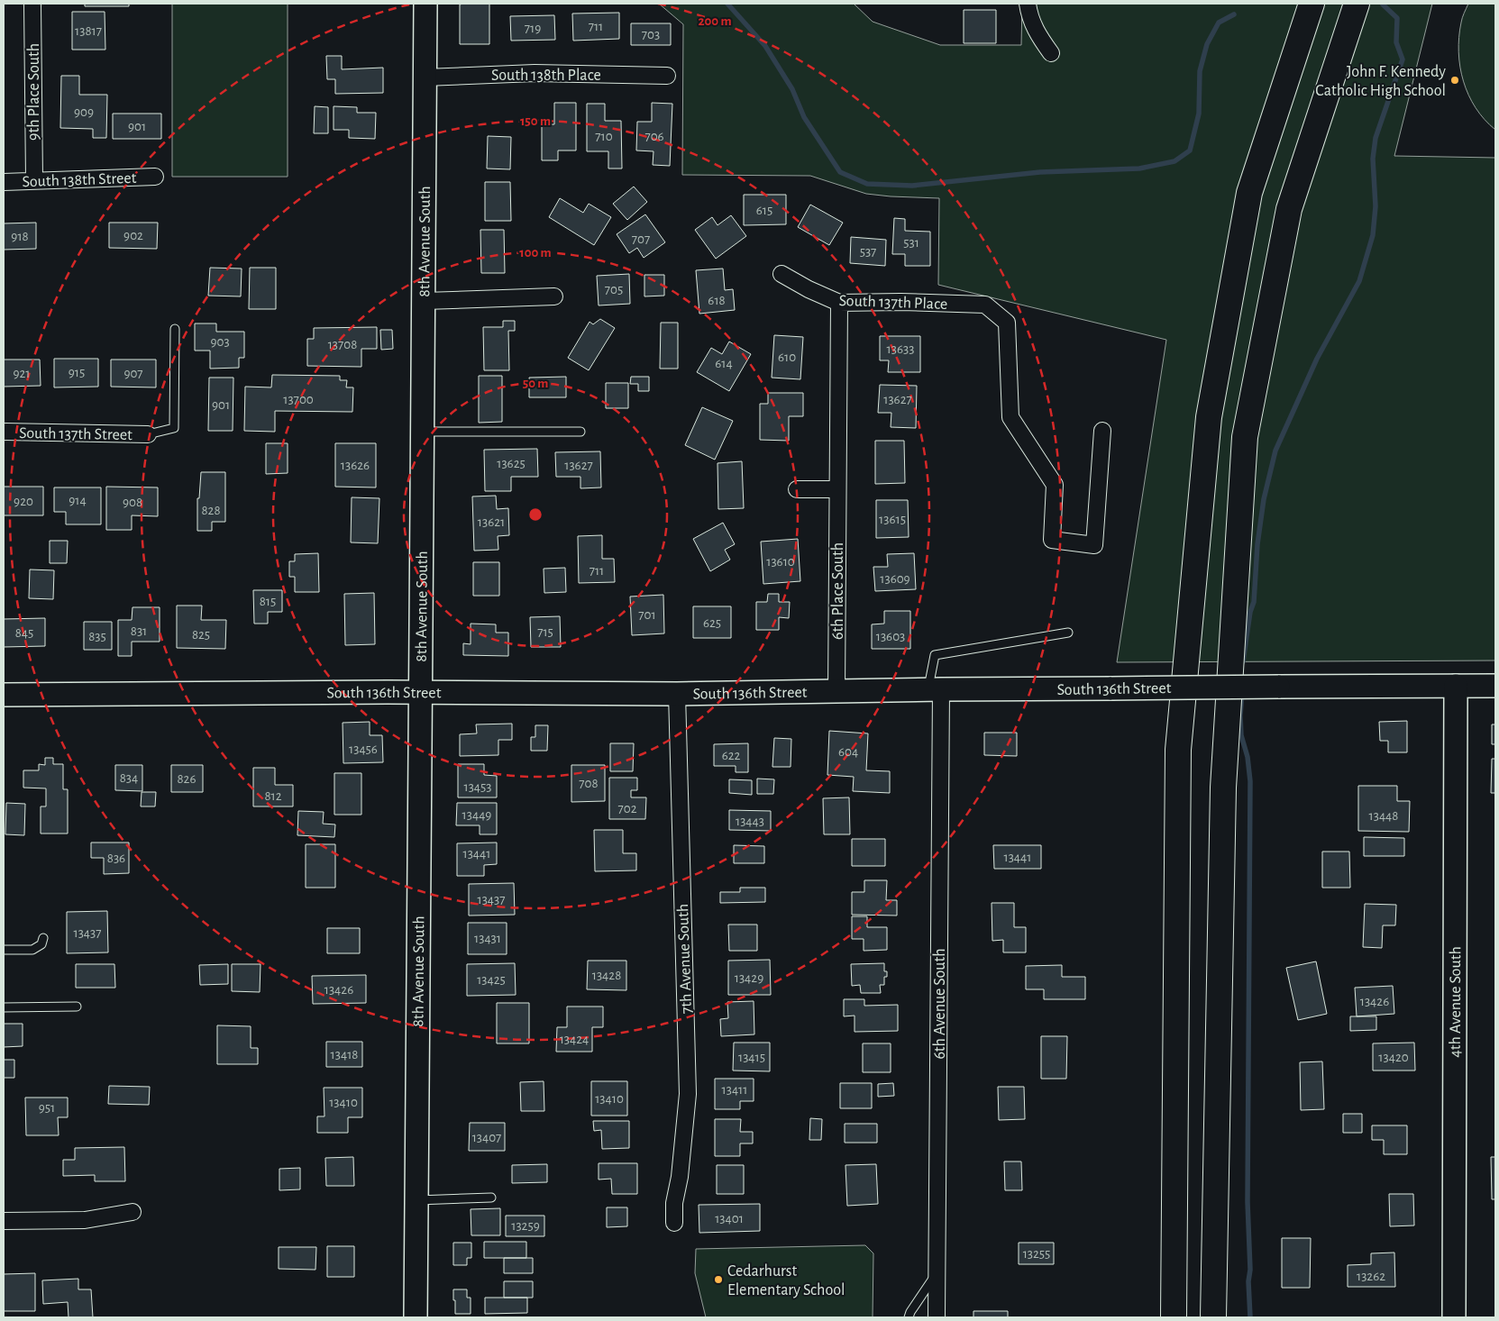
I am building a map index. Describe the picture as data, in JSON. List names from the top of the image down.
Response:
{
  "streets": {
    "street": [
      "South 138th Place",
      "9th Place South",
      "South 138th Street",
      "8th Avenue South",
      "South 137th Place",
      "South 137th Street",
      "6th Place South",
      "South 136th Street",
      "7th Avenue South",
      "4th Avenue South",
      "6th Avenue South"
    ]
  },
  "crossings": [
    ["South 138th Place", "8th Avenue South"],
    ["9th Place South", "South 138th Street"],
    ["8th Avenue South", "South 136th Street"],
    ["South 137th Place", "6th Place South"],
    ["6th Place South", "South 136th Street"],
    ["South 136th Street", "7th Avenue South"],
    ["South 136th Street", "4th Avenue South"],
    ["South 136th Street", "6th Avenue South"]
  ],
  "places": ["John F. Kennedy Catholic High School", "Cedarhurst Elementary School"],
  "house_numbers": [
    "711",
    "719",
    "13817",
    "703",
    "909",
    "901",
    "710",
    "706",
    "615",
    "902",
    "918",
    "707",
    "531",
    "537",
    "705",
    "618",
    "903",
    "13708",
    "13633",
    "610",
    "614",
    "915",
    "921",
    "907",
    "13700",
    "13627",
    "901",
    "13625",
    "13626",
    "13627",
    "914",
    "920",
    "908",
    "828",
    "13615",
    "13621",
    "13610",
    "711",
    "13609",
    "815",
    "701",
    "625",
    "831",
    "715",
    "845",
    "825",
    "835",
    "13603",
    "13456",
    "604",
    "622",
    "834",
    "826",
    "708",
    "13453",
    "812",
    "702",
    "13449",
    "13448",
    "13443",
    "13441",
    "13441",
    "836",
    "13437",
    "13437",
    "13431",
    "13428",
    "13429",
    "13425",
    "13426",
    "13426",
    "13424",
    "13418",
    "13415",
    "13420",
    "13411",
    "13410",
    "13410",
    "951",
    "13407",
    "13401",
    "13259",
    "13255",
    "13262"
  ],
  "rings": [
    "200 m",
    "150 m",
    "100 m",
    "50 m"
  ]
}
